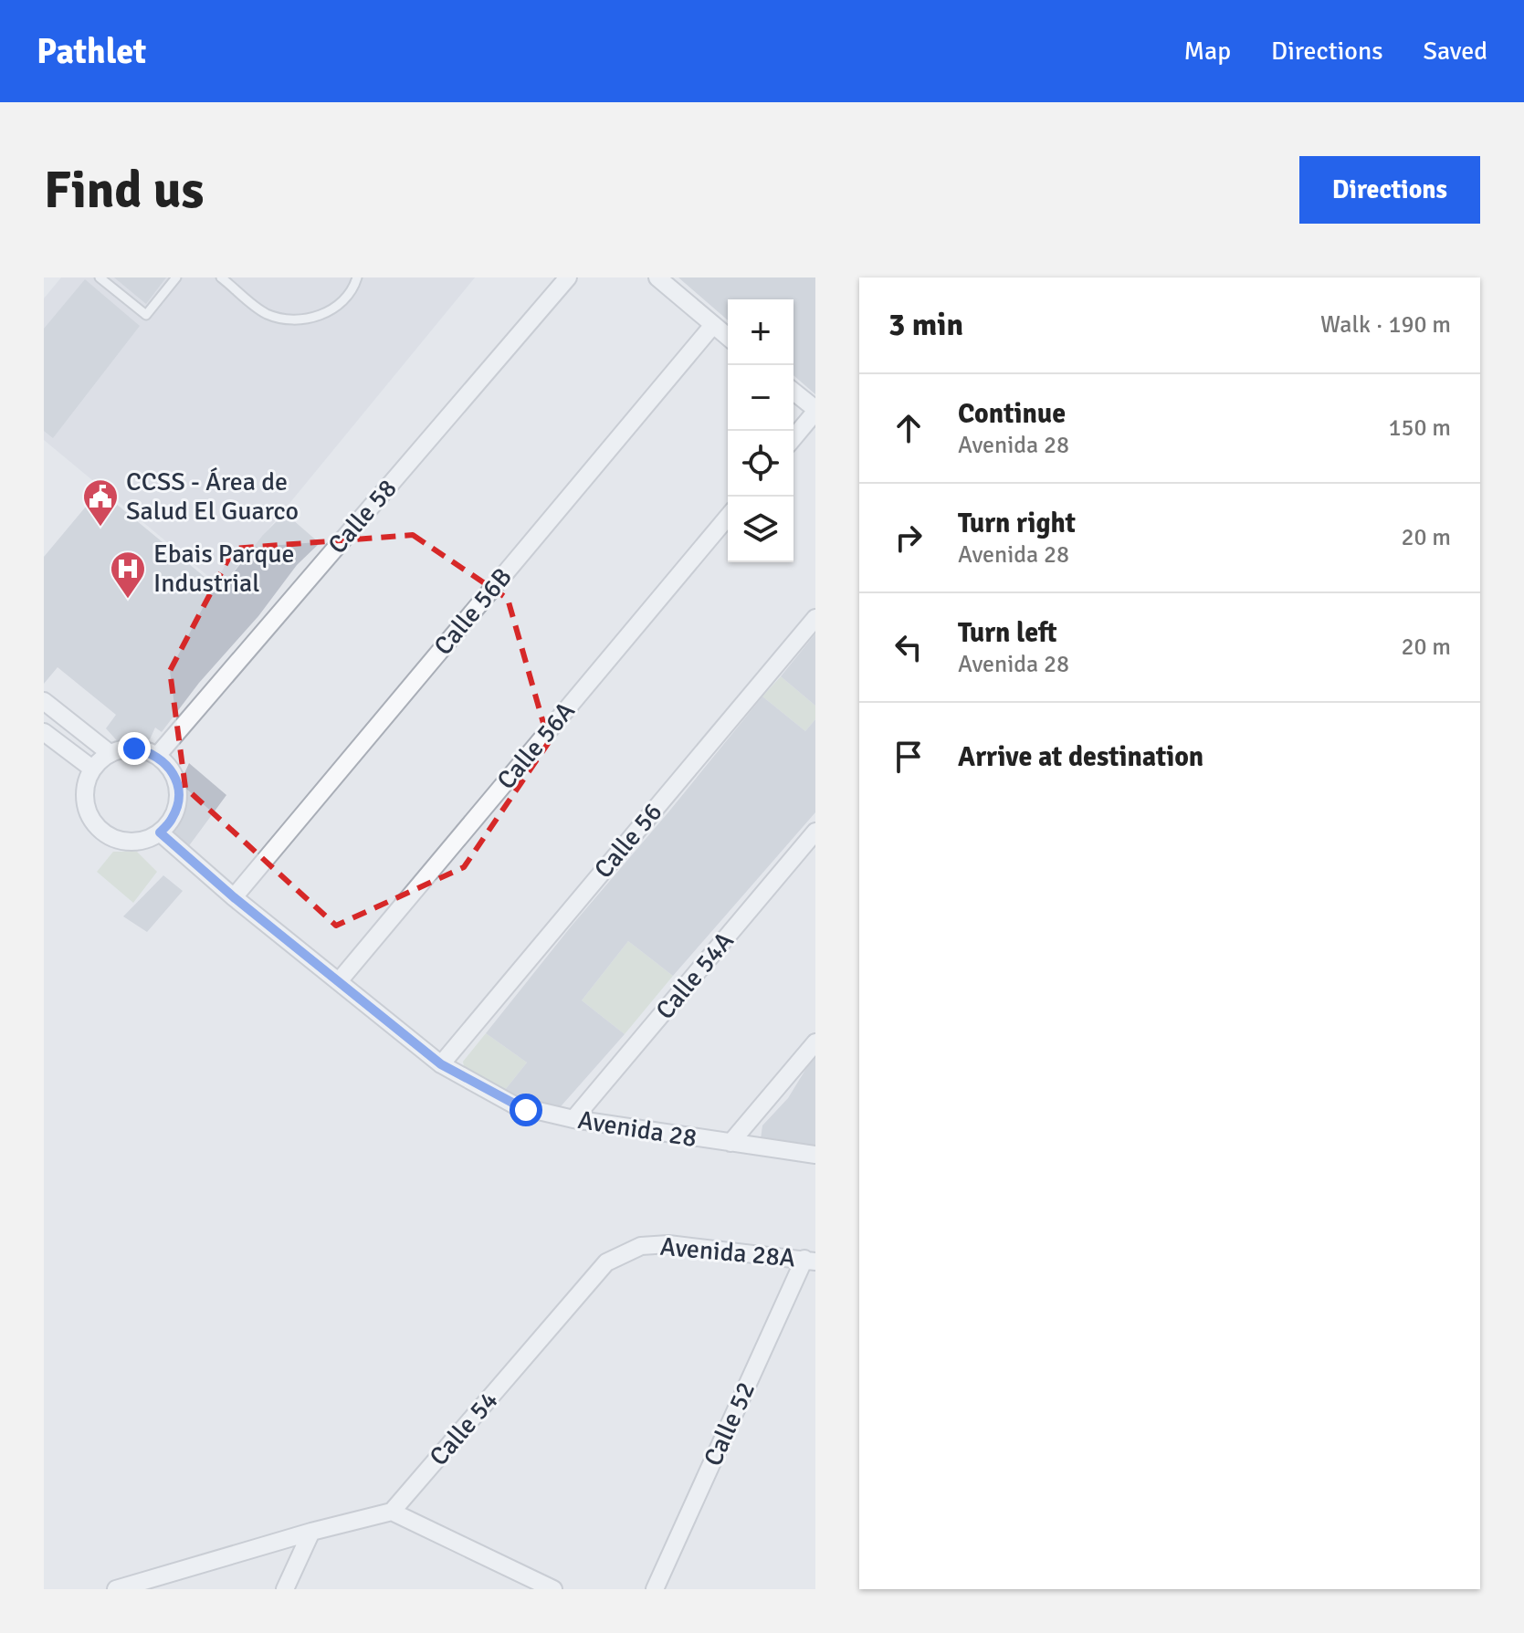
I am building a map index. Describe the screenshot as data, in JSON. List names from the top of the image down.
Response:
{
  "streets": {
    "street": [
      "Calle 58",
      "Calle 56B",
      "Calle 56A",
      "Calle 56",
      "Calle 54A",
      "Avenida 28",
      "Avenida 28A",
      "Calle 52",
      "Calle 54"
    ]
  },
  "crossings": [
    ["Calle 58", "Avenida 28"],
    ["Calle 56B", "Avenida 28"],
    ["Calle 56A", "Avenida 28"],
    ["Calle 56", "Avenida 28"],
    ["Calle 54A", "Avenida 28"],
    ["Avenida 28A", "Calle 52"],
    ["Avenida 28A", "Calle 54"]
  ],
  "places": {
    "public building": ["CCSS - Área de Salud El Guarco"],
    "hospital": ["Ebais Parque Industrial"]
  },
  "page": {
    "header": "Pathlet",
    "nav": ["Map", "Directions", "Saved"],
    "buttons": "Directions",
    "title": "Find us",
    "heading": ["3 min", "Walk · 190 m"],
    "map_buttons": ["+", "−"],
    "list": [
      ["Continue", "Avenida 28", "150 m"],
      ["Turn right", "Avenida 28", "20 m"],
      ["Turn left", "Avenida 28", "20 m"],
      "Arrive at destination"
    ]
  }
}
